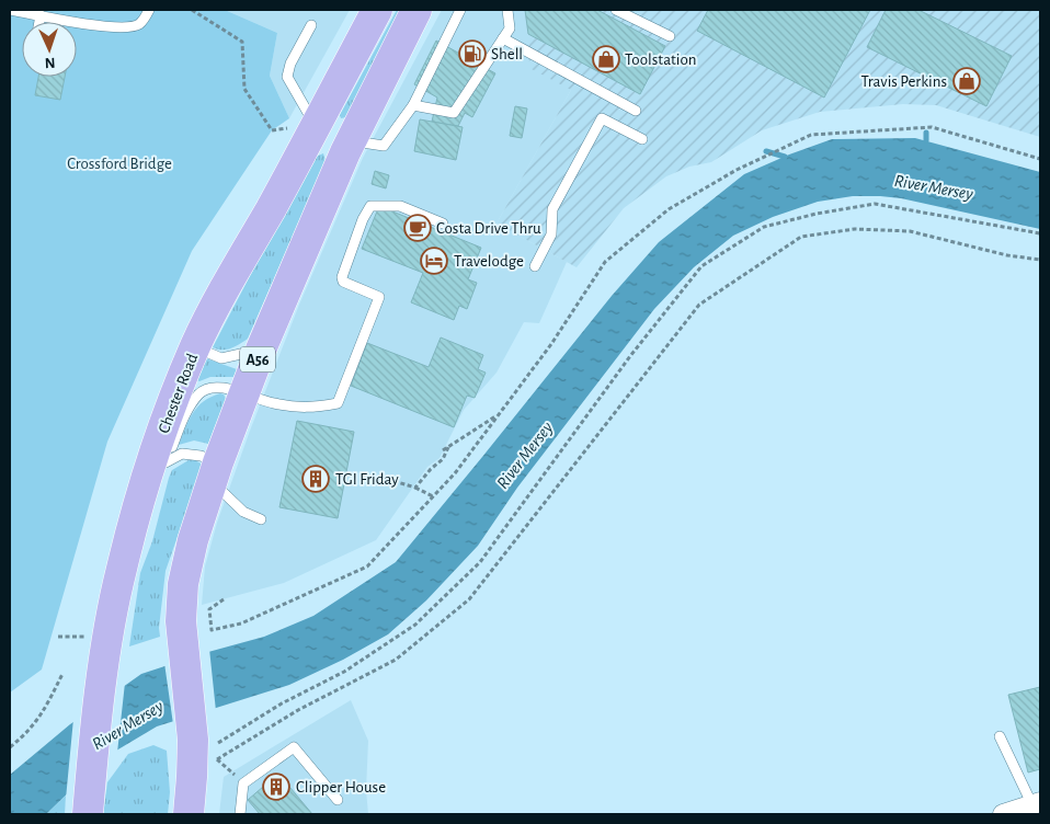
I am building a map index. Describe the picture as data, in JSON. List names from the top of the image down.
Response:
{
  "streets": {
    "highway": ["A56", "Chester Road"]
  },
  "water": ["River Mersey"],
  "parks": ["Crossford Bridge"],
  "places": {
    "fuel station": ["Shell"],
    "shop": ["Toolstation", "Travis Perkins"],
    "cafe": ["Costa Drive Thru"],
    "hotel": ["Travelodge"],
    "building": ["TGI Friday", "Clipper House"]
  },
  "north": "bottom"
}
